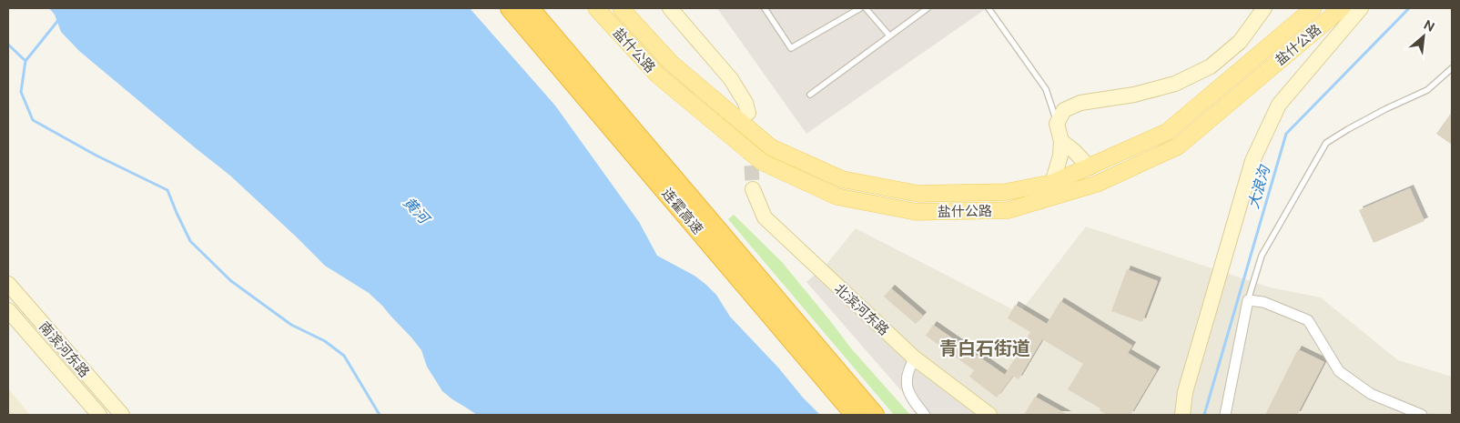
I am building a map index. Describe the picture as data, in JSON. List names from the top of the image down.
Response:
{
  "streets": {
    "highway": ["连霍高速"],
    "main road": ["盐什公路"],
    "street": ["北滨河东路", "南滨河东路"]
  },
  "districts": ["青白石街道"],
  "water": ["大浪沟", "黄河"],
  "north": "top right"
}
